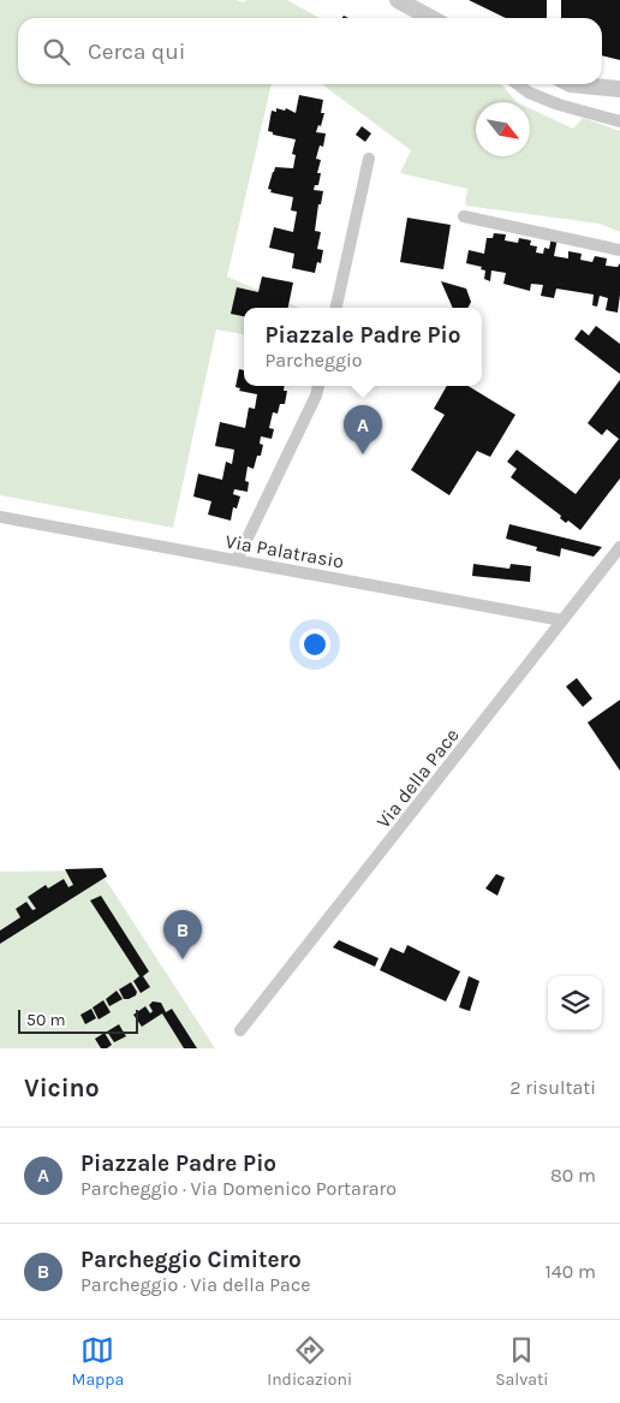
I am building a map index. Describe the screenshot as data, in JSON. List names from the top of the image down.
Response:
{
  "streets": {
    "street": ["Via Palatrasio", "Via della Pace"]
  },
  "crossings": [
    ["Via Palatrasio", "Via della Pace"]
  ],
  "scale_bar": "50 m",
  "north": "bottom right",
  "page": {
    "search": "Cerca qui",
    "popup": ["Piazzale Padre Pio", "Parcheggio"],
    "pins": ["A", "B"],
    "scale": "50 m",
    "heading": ["Vicino", "2 risultati"],
    "list": [
      {
        "mark": "A",
        "name": "Piazzale Padre Pio",
        "note": "Parcheggio · Via Domenico Portararo",
        "value": "80 m"
      },
      {
        "mark": "B",
        "name": "Parcheggio Cimitero",
        "note": "Parcheggio · Via della Pace",
        "value": "140 m"
      }
    ],
    "nav": ["Mappa", "Indicazioni", "Salvati"]
  }
}
